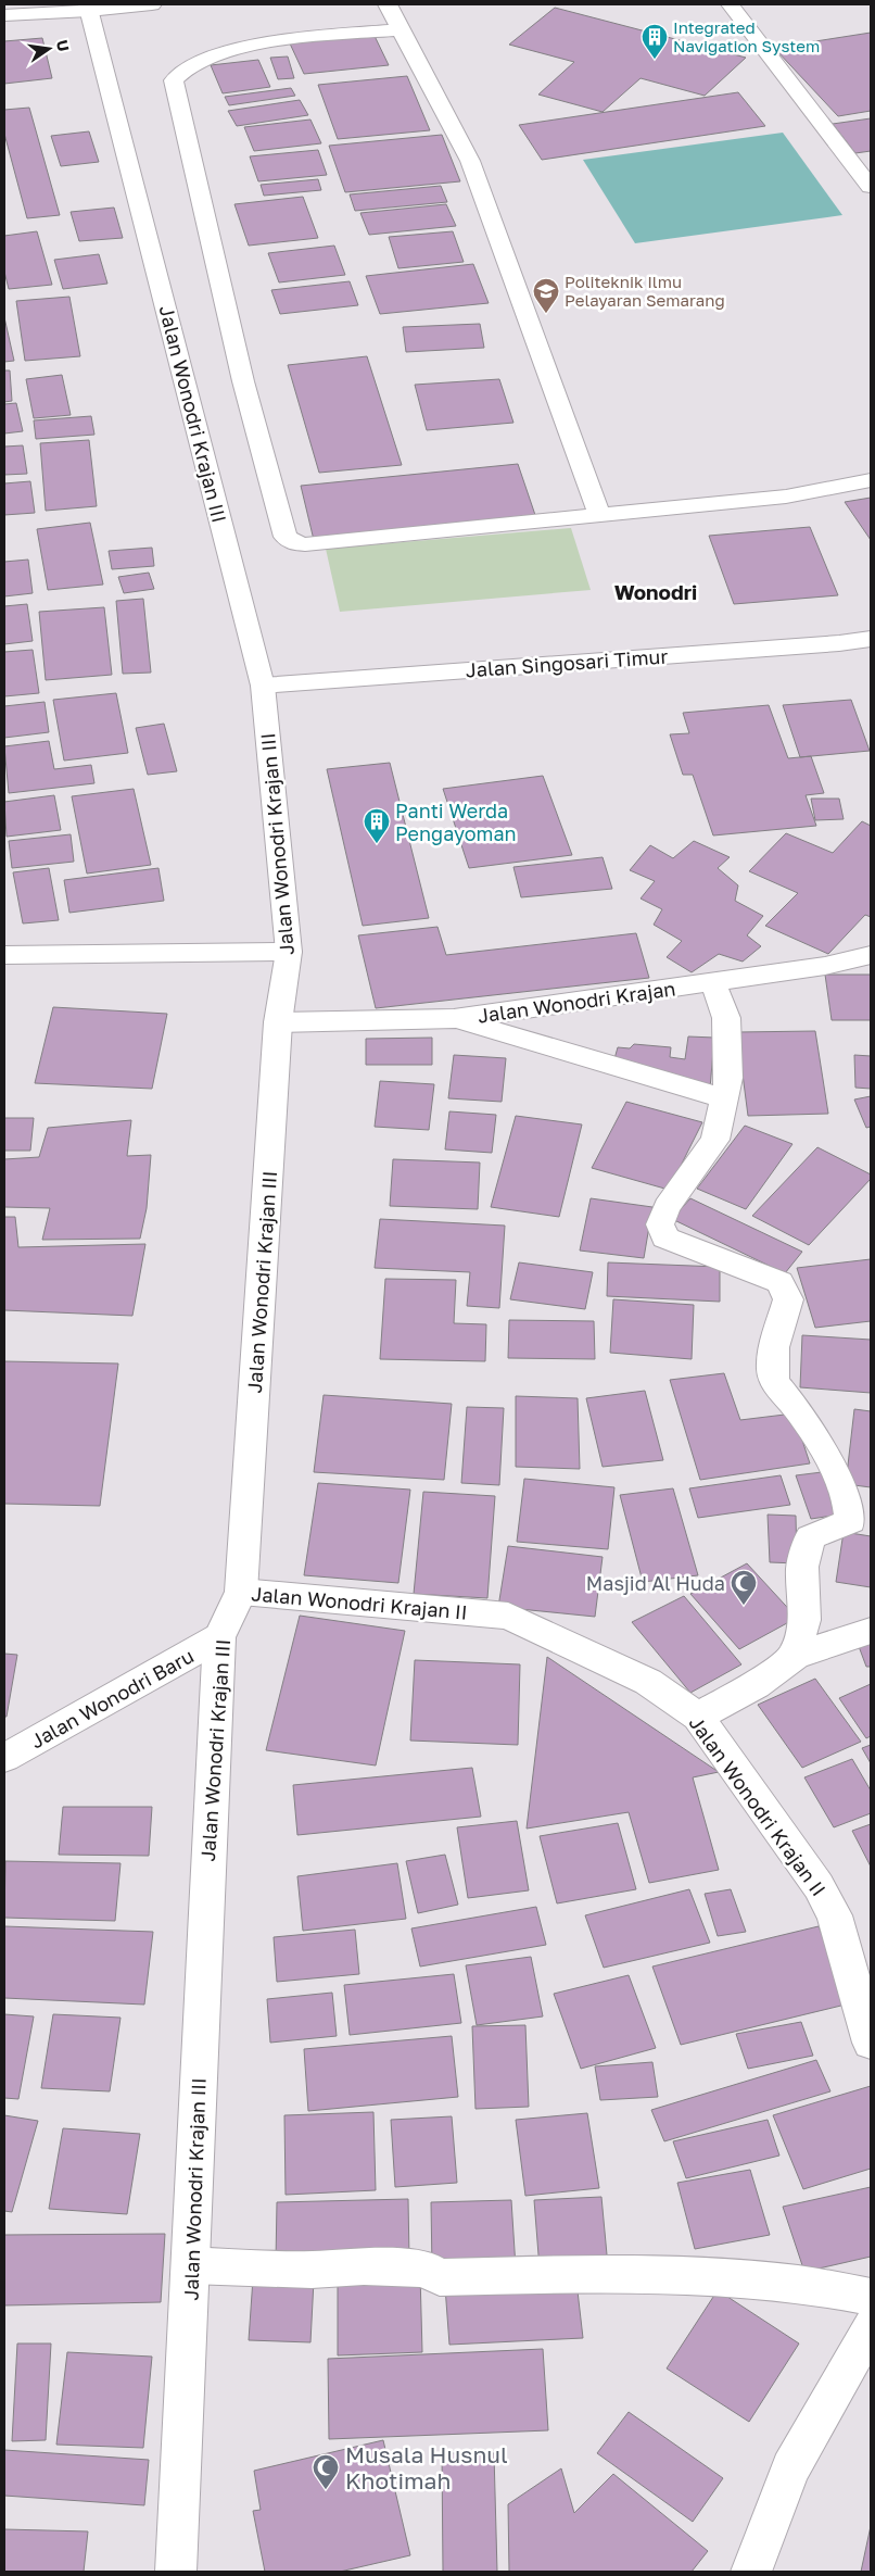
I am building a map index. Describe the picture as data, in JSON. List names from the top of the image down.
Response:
{
  "streets": {
    "street": [
      "Jalan Wonodri Krajan III",
      "Jalan Singosari Timur",
      "Jalan Wonodri Krajan",
      "Jalan Wonodri Krajan II",
      "Jalan Wonodri Baru"
    ]
  },
  "crossings": [
    ["Jalan Wonodri Krajan III", "Jalan Singosari Timur"],
    ["Jalan Wonodri Krajan III", "Jalan Wonodri Krajan"],
    ["Jalan Wonodri Krajan III", "Jalan Wonodri Krajan II"],
    ["Jalan Wonodri Krajan III", "Jalan Wonodri Baru"]
  ],
  "districts": ["Wonodri"],
  "places": {
    "building": ["Integrated Navigation System", "Panti Werda Pengayoman"],
    "school or university": ["Politeknik Ilmu Pelayaran Semarang"],
    "mosque": ["Masjid Al Huda", "Musala Husnul Khotimah"]
  },
  "north": "right"
}
